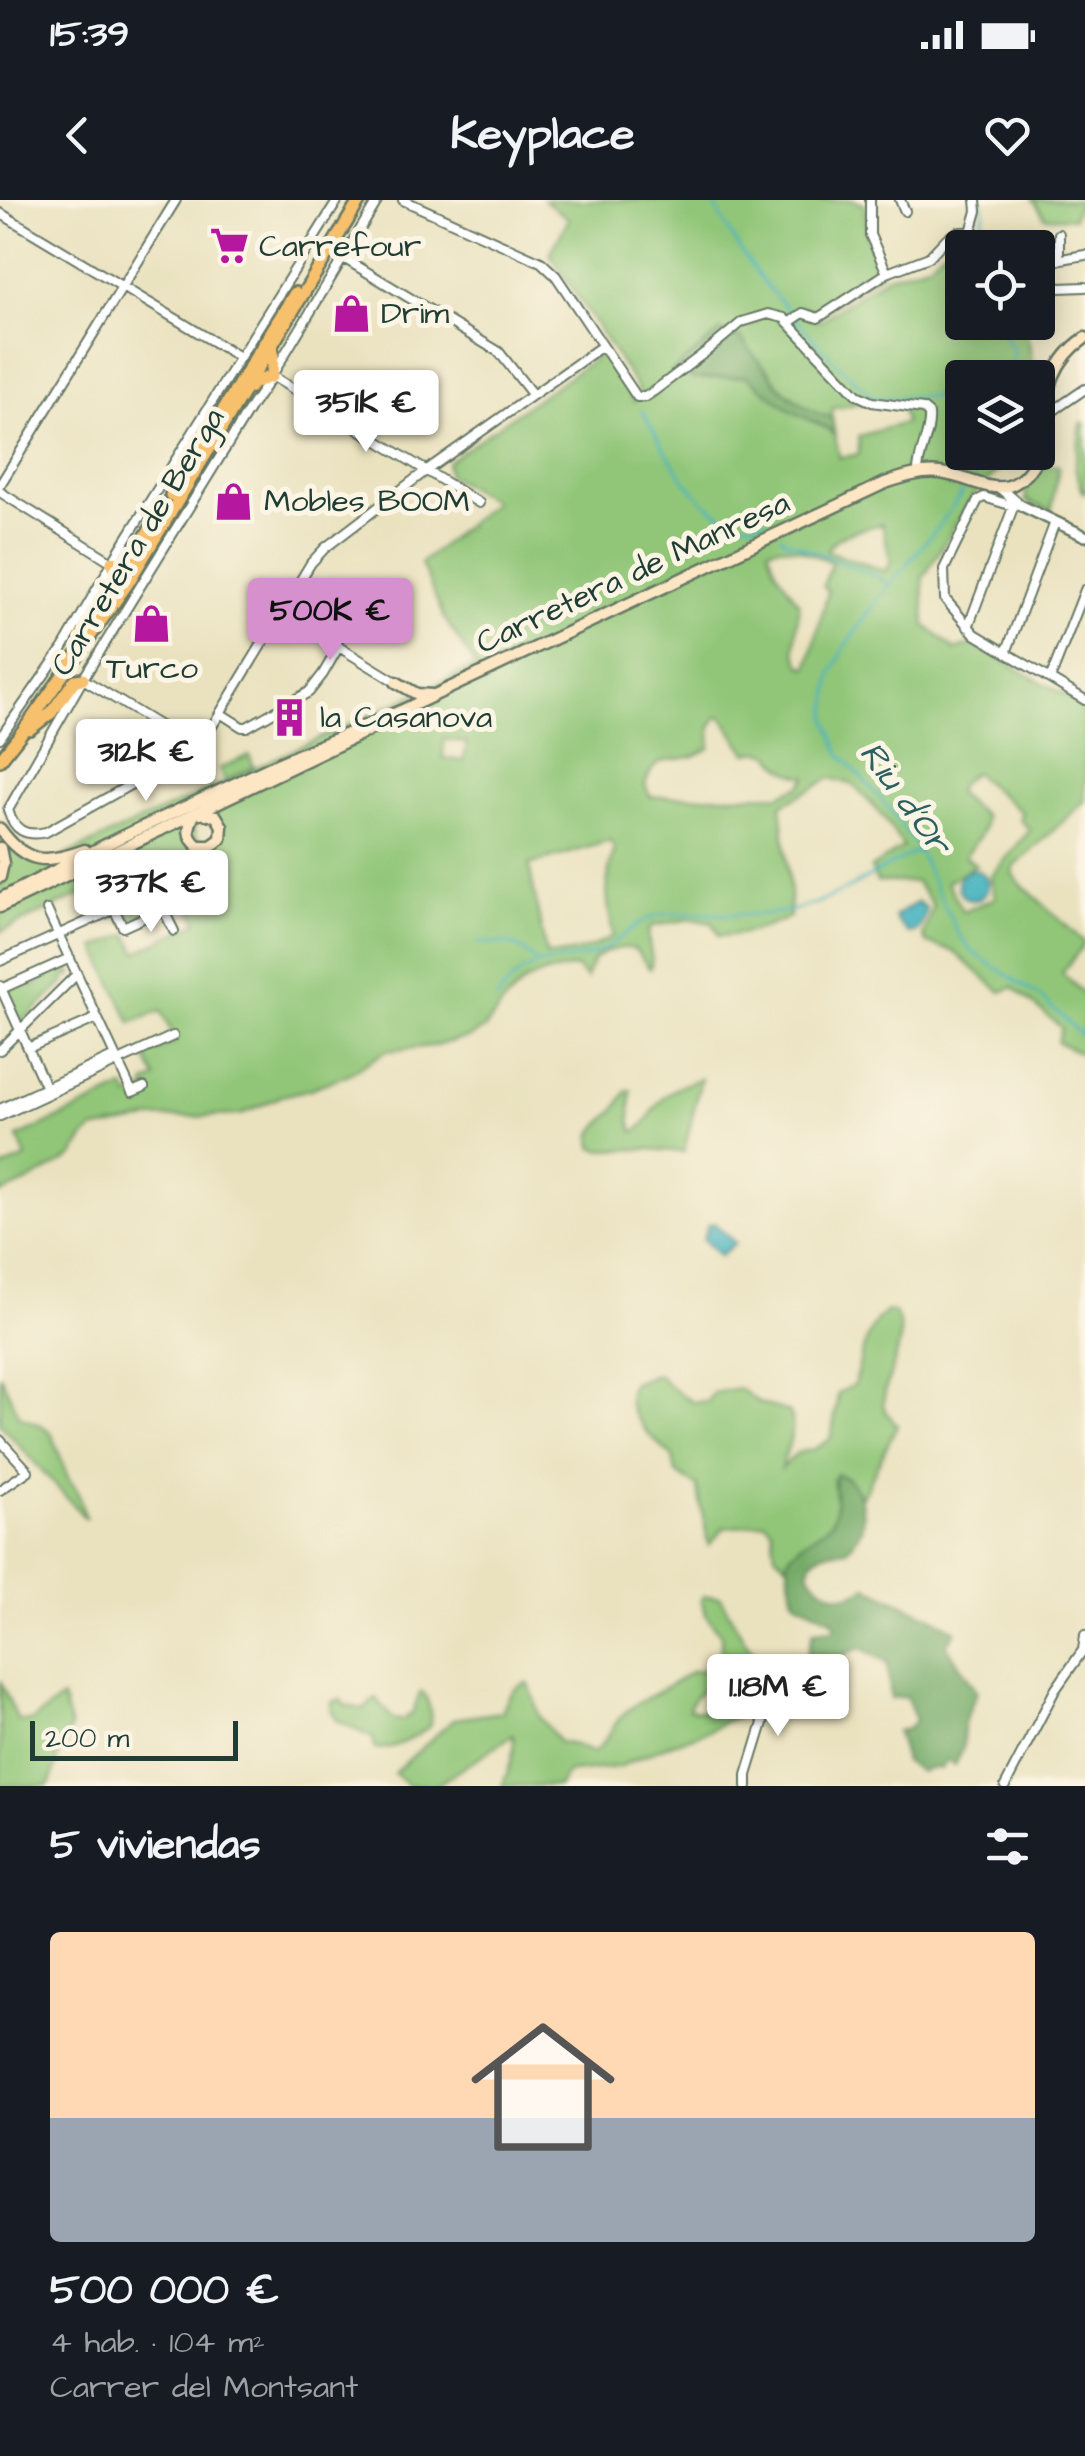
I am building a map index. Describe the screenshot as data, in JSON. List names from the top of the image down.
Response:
{
  "streets": {
    "main road": ["Carretera de Manresa"],
    "street": ["Carretera de Berga"]
  },
  "water": ["Riu d'Or"],
  "places": {
    "supermarket": ["Carrefour"],
    "shop": ["Drim", "Mobles BOOM", "Turco"],
    "building": ["la Casanova"]
  },
  "scale_bar": "200 m",
  "page": {
    "status": "15:39",
    "header": "Keyplace",
    "price": [
      "351K €",
      "500K €",
      "312K €",
      "337K €",
      "1.18M €"
    ],
    "scale": "200 m",
    "heading": "5 viviendas",
    "list": [
      {
        "name": "500 000 €",
        "note": "4 hab. · 104 m² · Carrer del Montsant"
      }
    ]
  }
}
